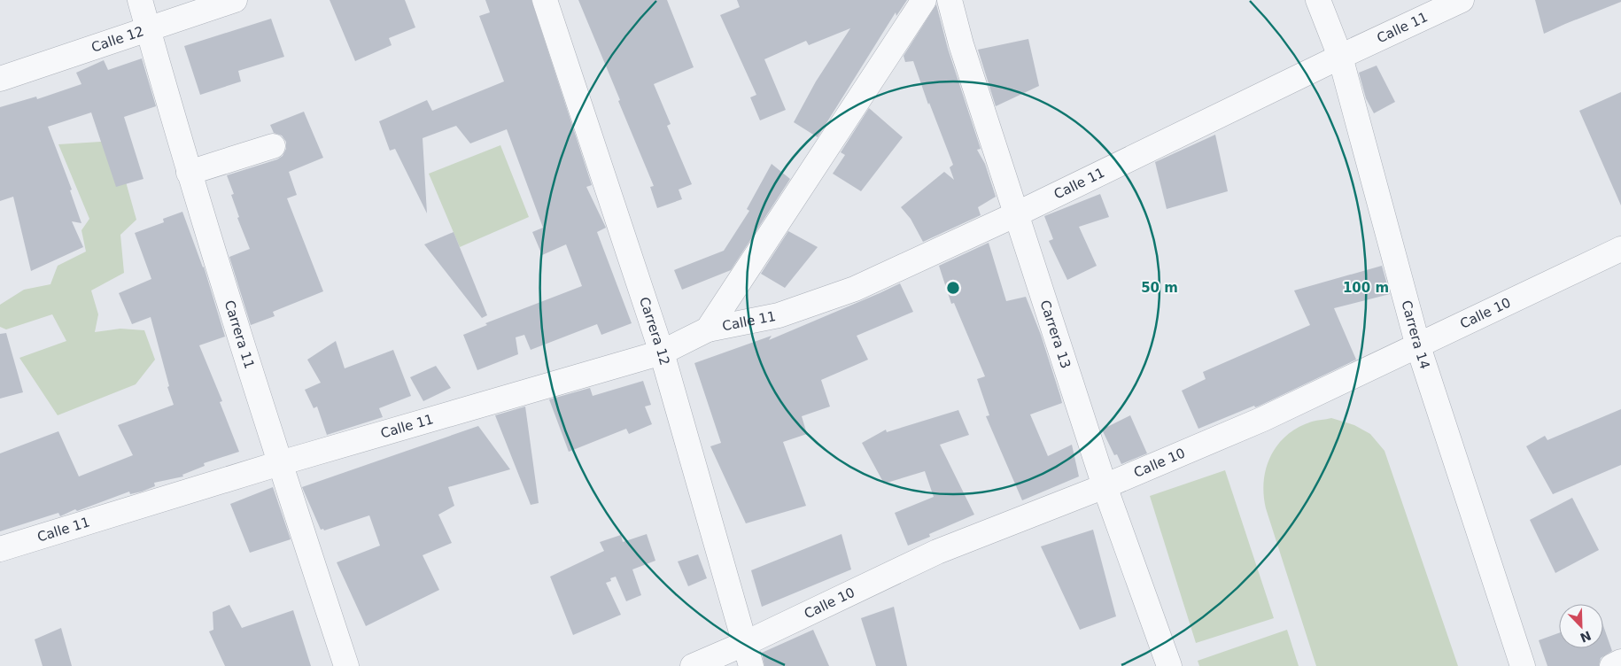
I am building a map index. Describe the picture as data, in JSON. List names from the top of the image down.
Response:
{
  "streets": {
    "street": [
      "Calle 11",
      "Calle 12",
      "Calle 10",
      "Carrera 12",
      "Carrera 11",
      "Carrera 14",
      "Carrera 13"
    ]
  },
  "crossings": [
    ["Calle 11", "Carrera 12"],
    ["Calle 11", "Carrera 11"],
    ["Calle 11", "Carrera 14"],
    ["Calle 11", "Carrera 13"],
    ["Calle 12", "Carrera 11"],
    ["Calle 10", "Carrera 12"],
    ["Calle 10", "Carrera 14"],
    ["Calle 10", "Carrera 13"]
  ],
  "north": "bottom right",
  "rings": ["50 m", "100 m"]
}
